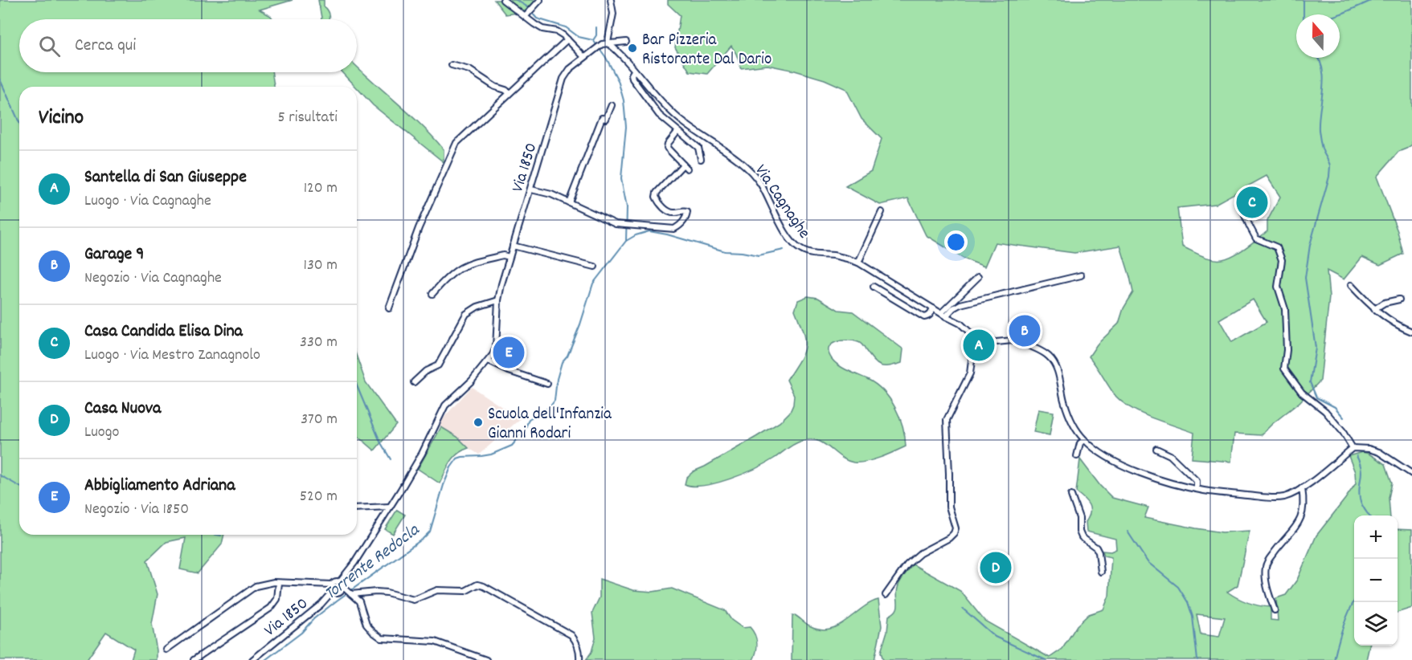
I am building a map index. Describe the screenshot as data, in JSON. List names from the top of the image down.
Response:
{
  "streets": {
    "street": ["Via 1850", "Via Cagnaghe"]
  },
  "crossings": [
    ["Via 1850", "Via Cagnaghe"]
  ],
  "water": ["Torrente Redocla"],
  "places": ["Bar Pizzeria Ristorante Dal Dario", "Scuola dell'Infanzia Gianni Rodari"],
  "north": "top",
  "page": {
    "search": "Cerca qui",
    "heading": ["Vicino", "5 risultati"],
    "list": [
      {
        "mark": "A",
        "name": "Santella di San Giuseppe",
        "note": "Luogo · Via Cagnaghe",
        "value": "120 m"
      },
      {
        "mark": "B",
        "name": "Garage 9",
        "note": "Negozio · Via Cagnaghe",
        "value": "130 m"
      },
      {
        "mark": "C",
        "name": "Casa Candida Elisa Dina",
        "note": "Luogo · Via Mestro Zanagnolo",
        "value": "330 m"
      },
      {
        "mark": "D",
        "name": "Casa Nuova",
        "note": "Luogo",
        "value": "370 m"
      },
      {
        "mark": "E",
        "name": "Abbigliamento Adriana",
        "note": "Negozio · Via 1850",
        "value": "520 m"
      }
    ],
    "pins": [
      "C",
      "B",
      "A",
      "E",
      "D"
    ],
    "map_buttons": ["+", "−"]
  }
}
